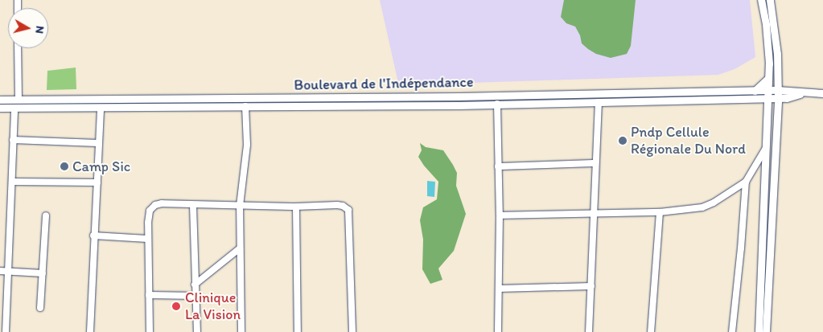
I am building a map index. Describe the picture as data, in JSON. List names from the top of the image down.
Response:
{
  "streets": {
    "main road": ["Boulevard de l'Indépendance"]
  },
  "places": ["Pndp Cellule Régionale Du Nord", "Camp Sic", "Clinique La Vision"],
  "north": "right"
}
